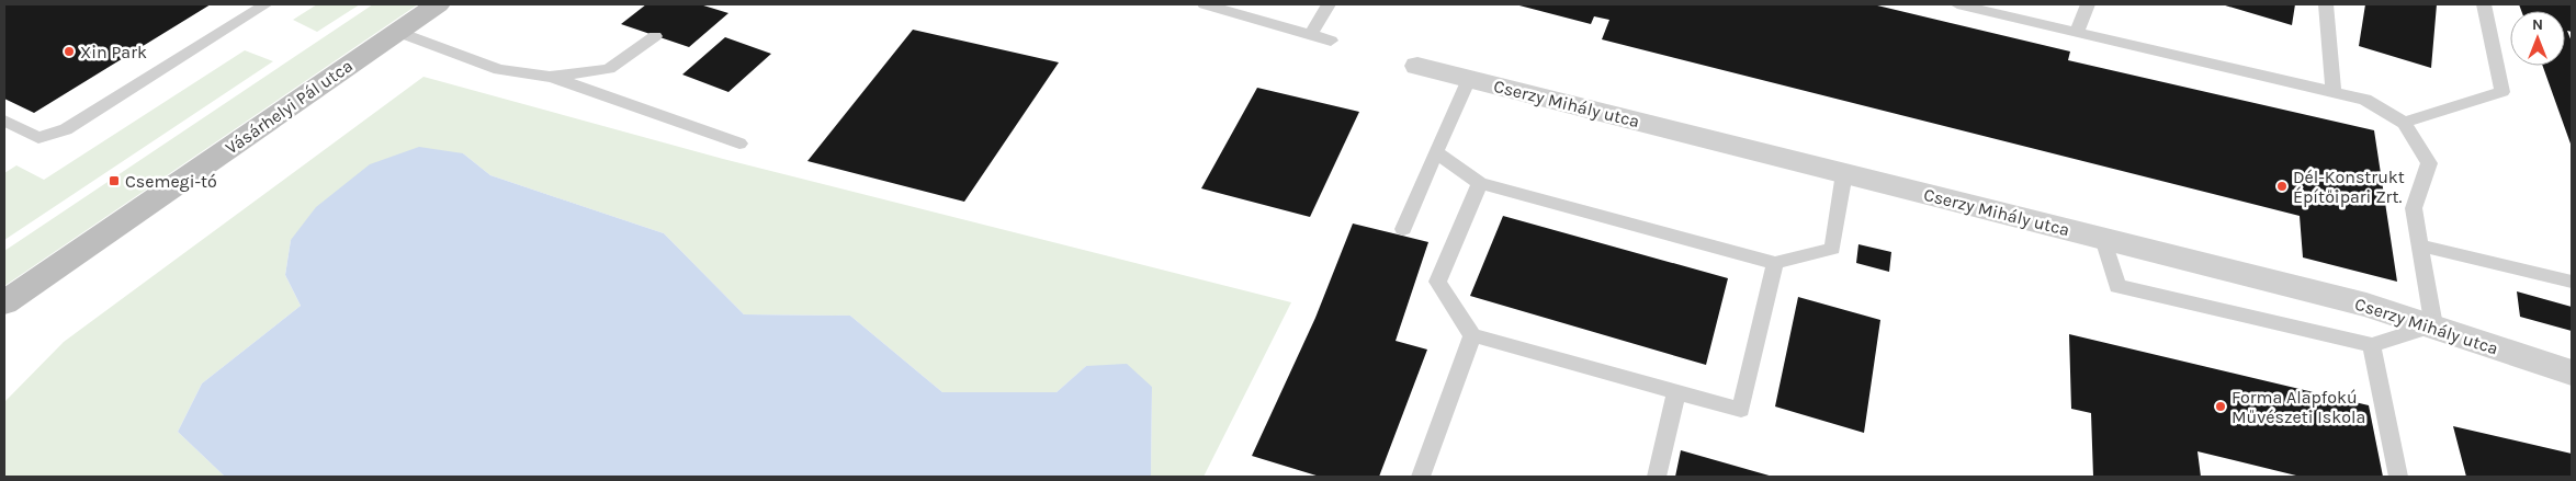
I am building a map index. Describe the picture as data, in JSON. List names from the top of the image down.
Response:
{
  "streets": {
    "main road": ["Vásárhelyi Pál utca"],
    "street": ["Cserzy Mihály utca"]
  },
  "places": {
    "other": ["Xin Park", "Dél-Konstrukt Építőipari Zrt.", "Forma Alapfokú Művészeti Iskola"],
    "transit": ["Csemegi-tó"]
  },
  "north": "top"
}
